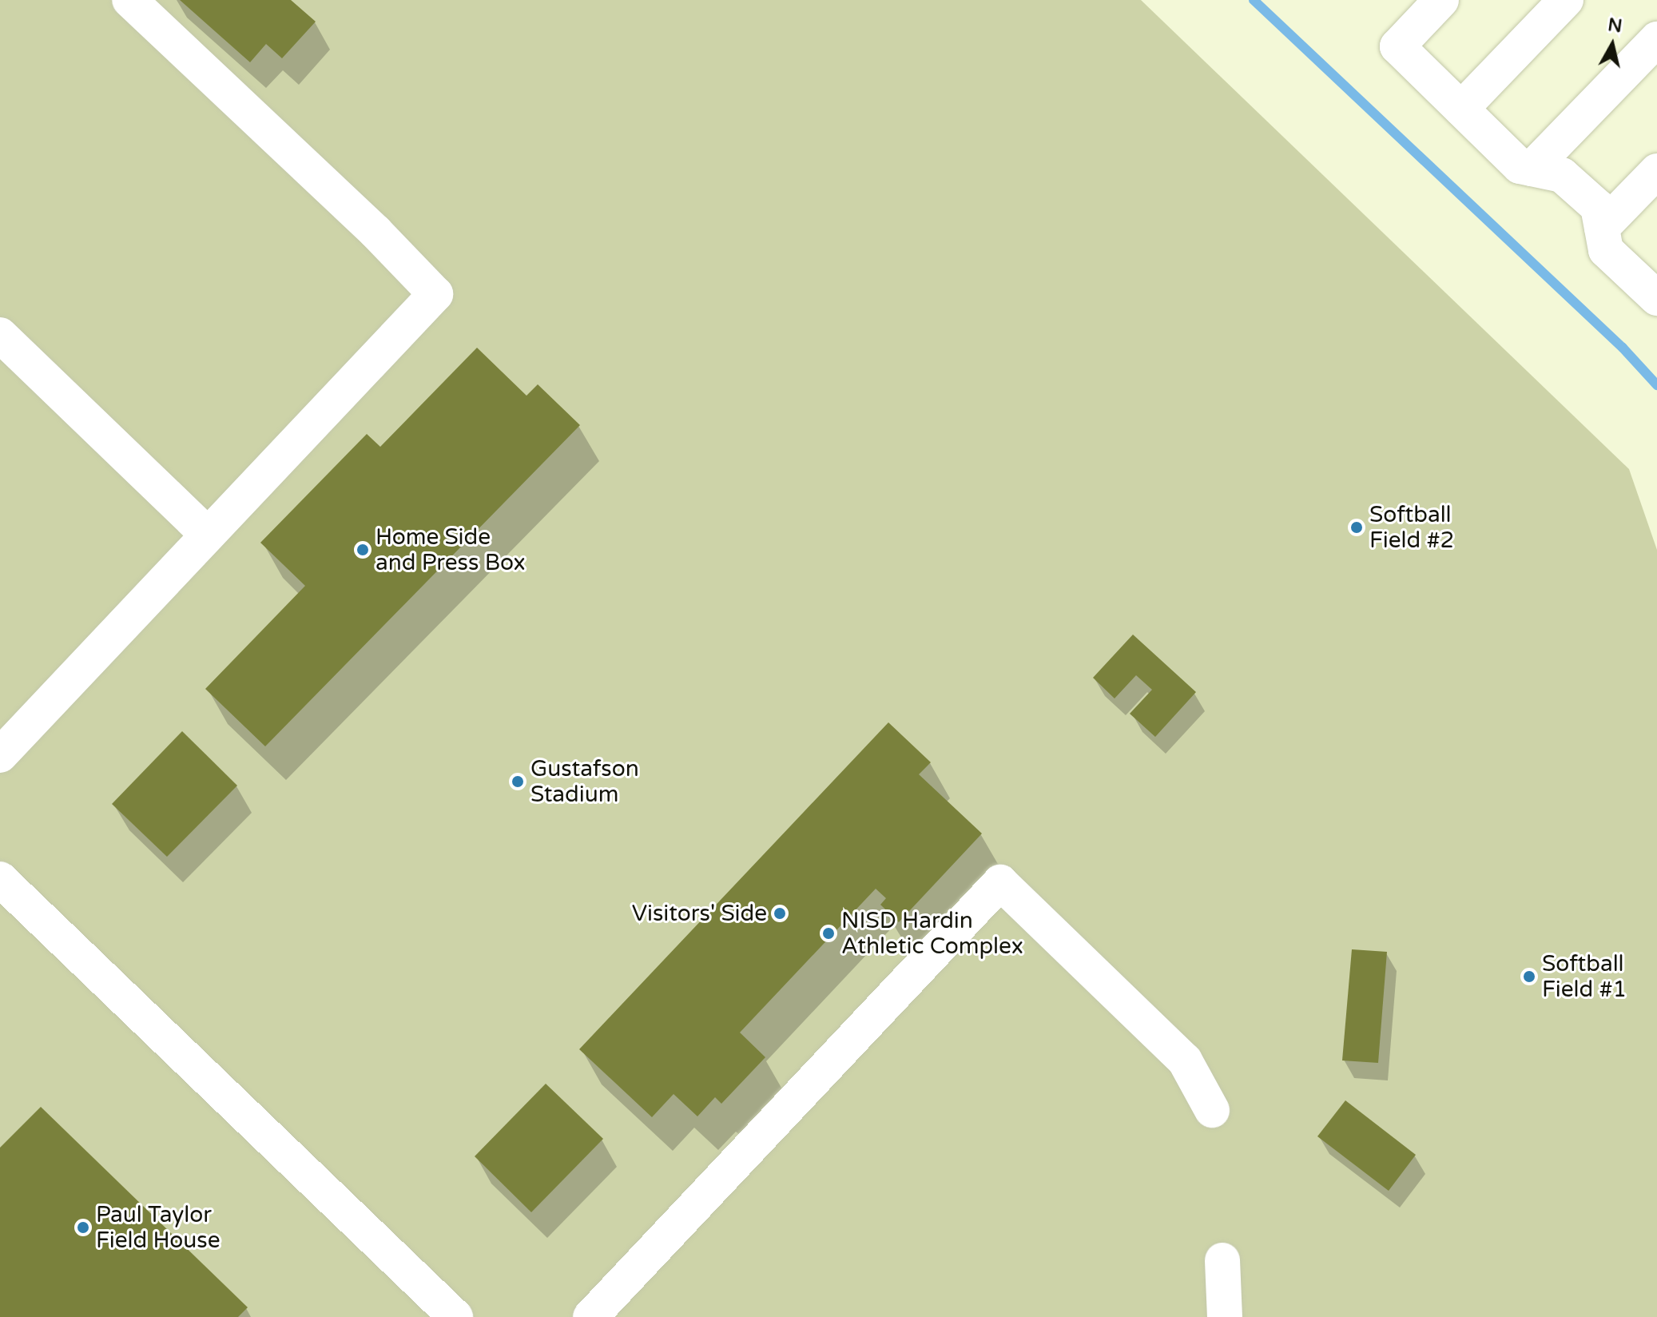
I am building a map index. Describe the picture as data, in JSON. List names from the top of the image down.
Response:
{
  "places": [
    "Softball Field #2",
    "Home Side and Press Box",
    "Gustafson Stadium",
    "Visitors' Side",
    "NISD Hardin Athletic Complex",
    "Softball Field #1",
    "Paul Taylor Field House"
  ],
  "north": "top"
}
